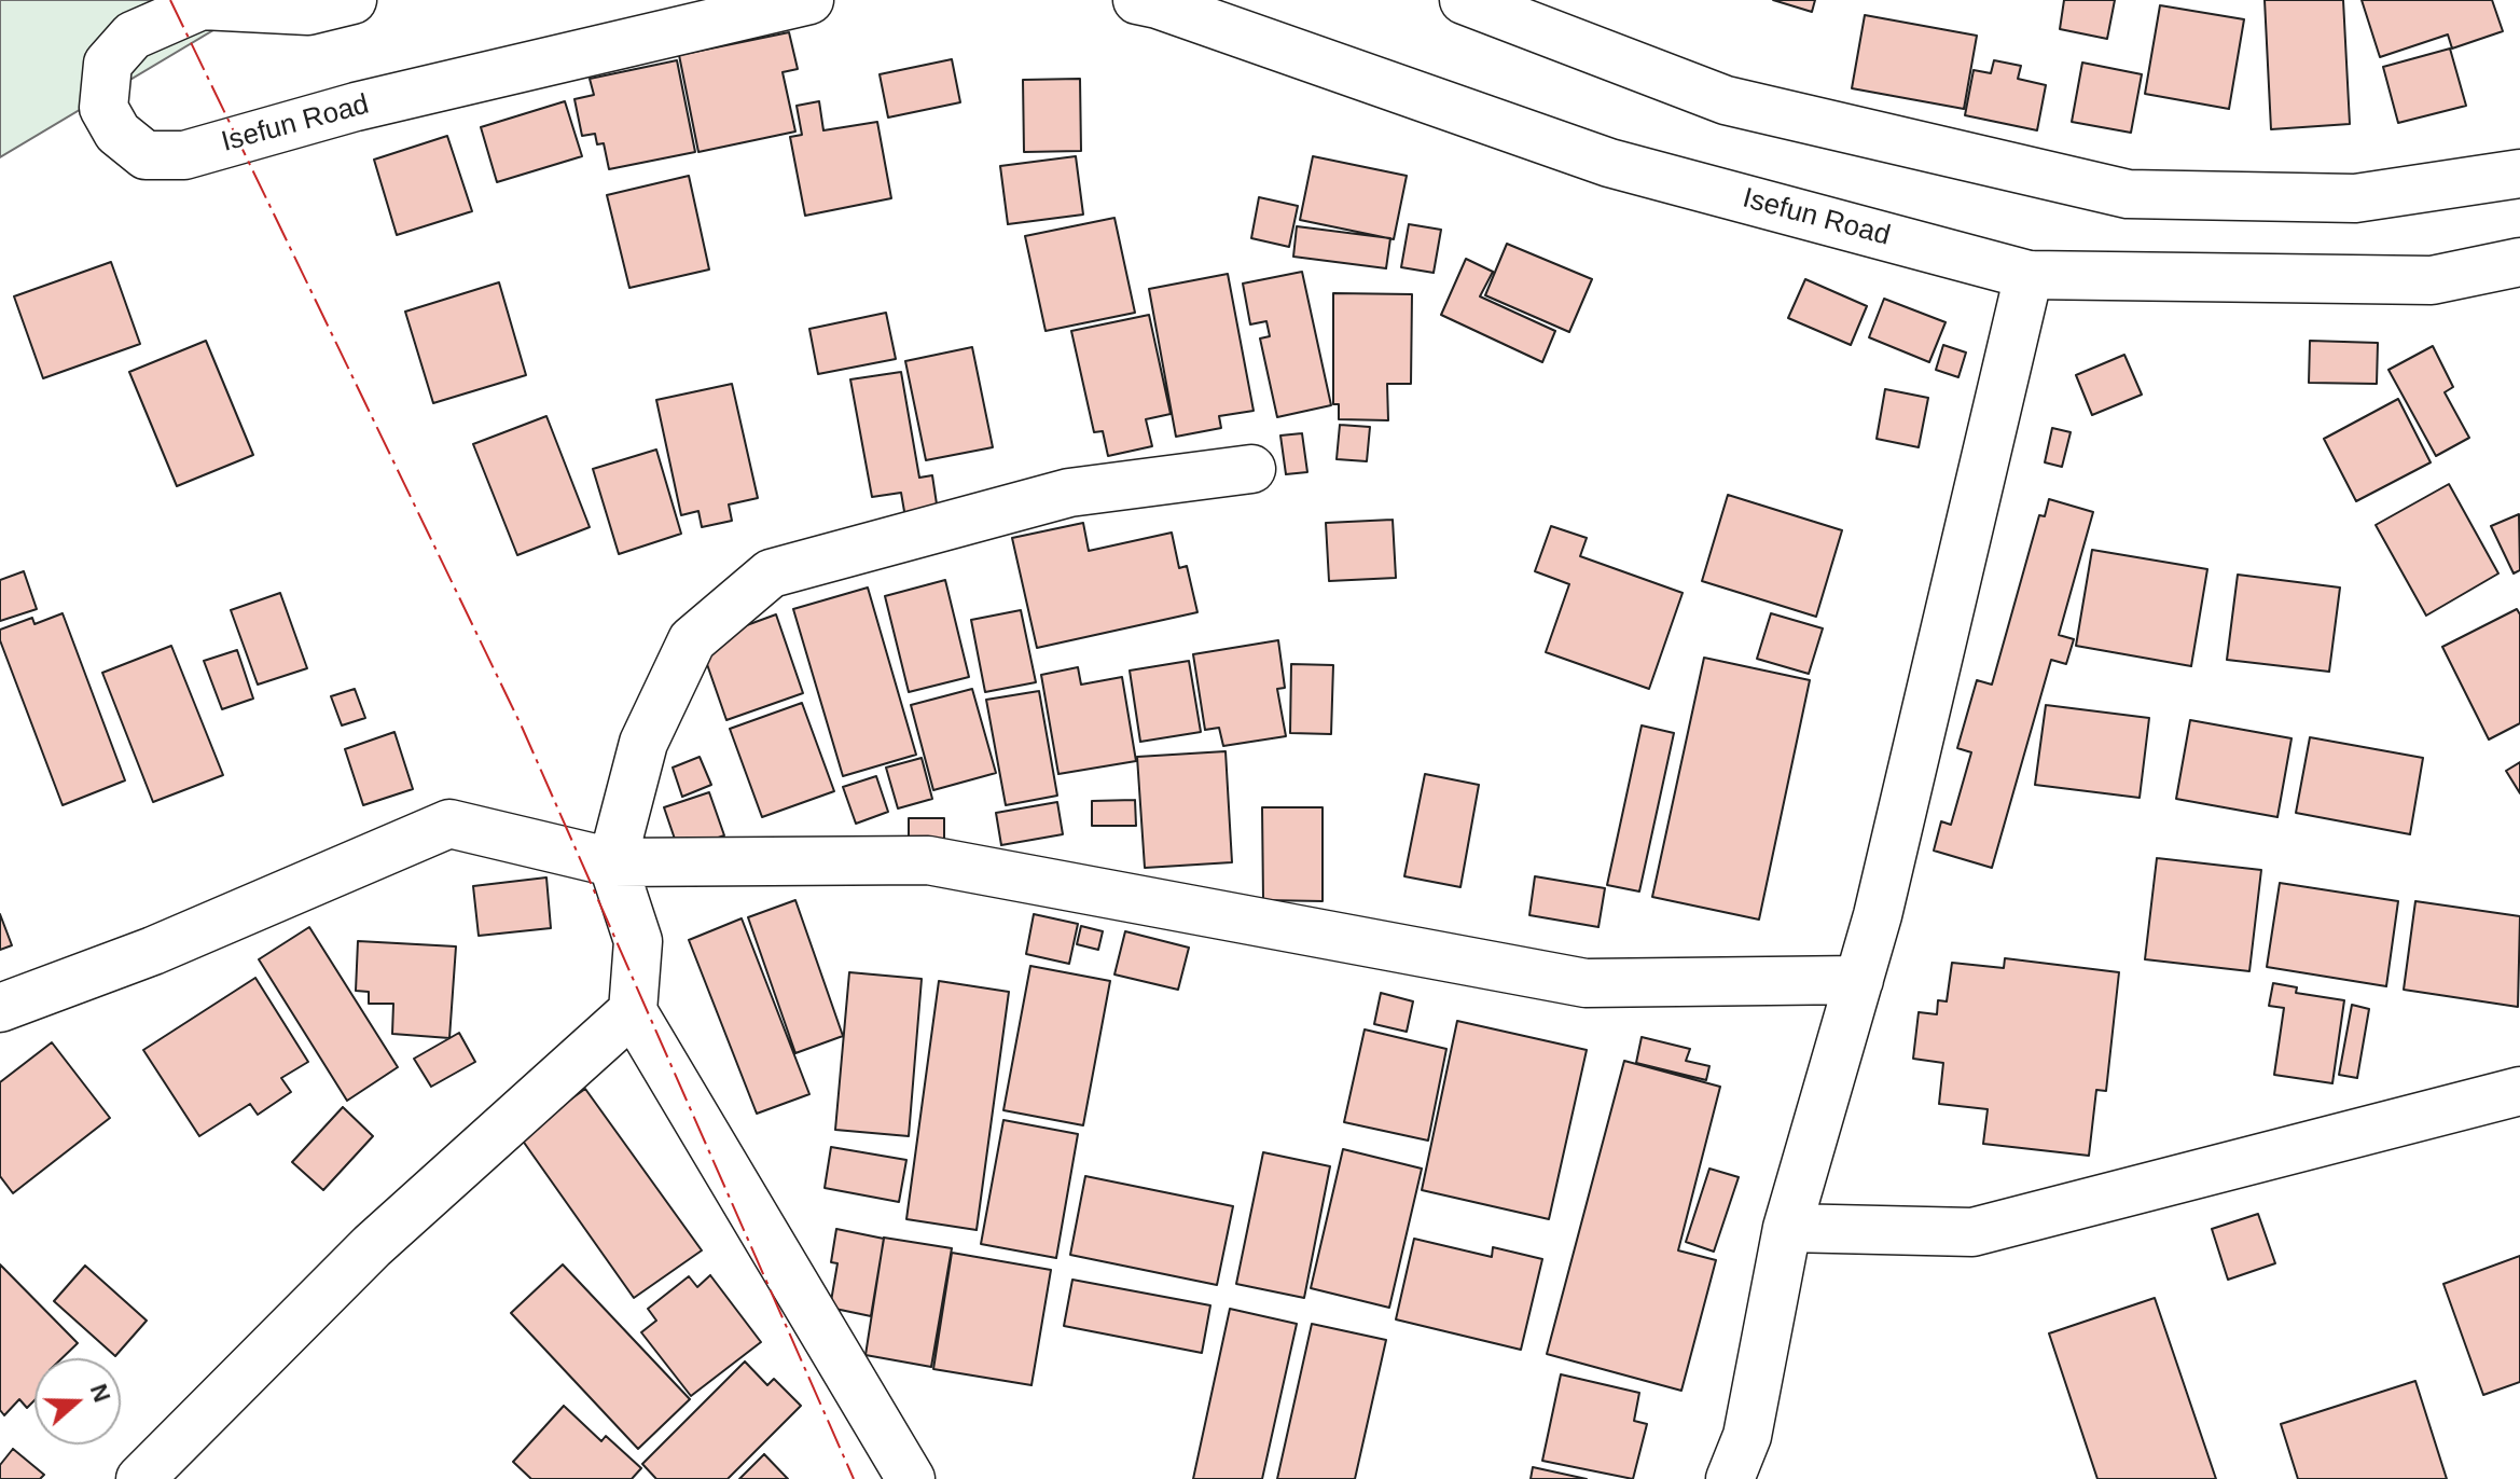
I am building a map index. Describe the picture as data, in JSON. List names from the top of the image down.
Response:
{
  "streets": {
    "street": ["Isefun Road"]
  },
  "north": "right"
}
